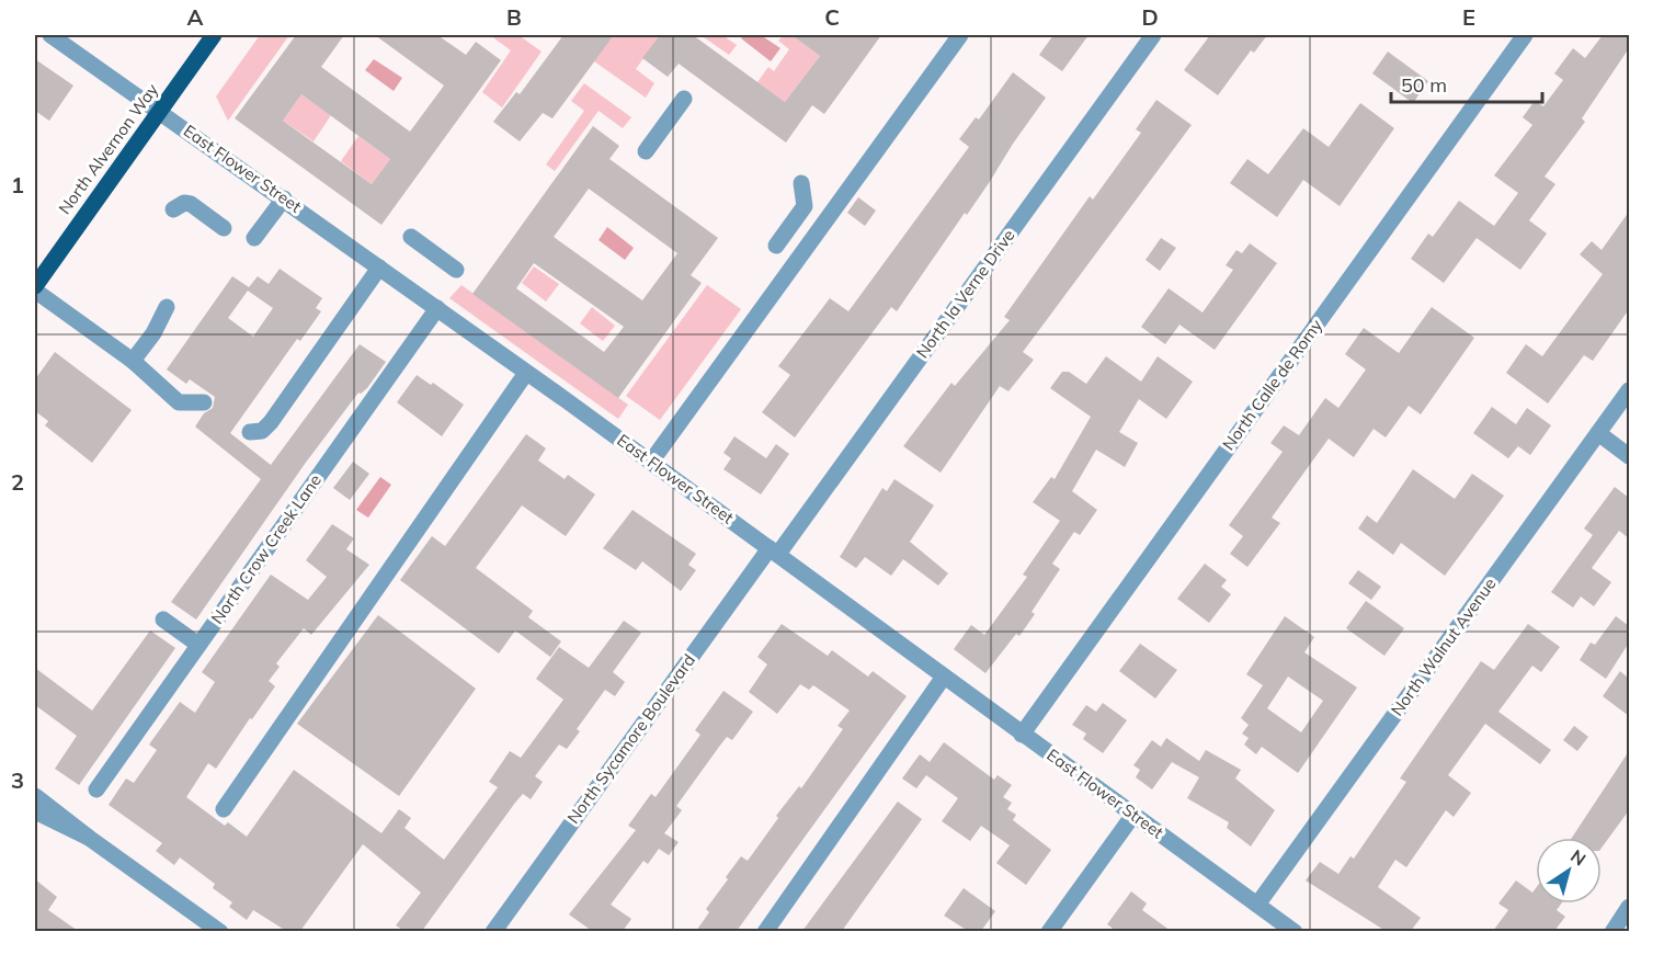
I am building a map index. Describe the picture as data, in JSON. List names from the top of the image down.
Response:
{
  "streets": {
    "main road": ["North Alvernon Way"],
    "street": [
      "East Flower Street",
      "North la Verne Drive",
      "North Calle de Romy",
      "North Crow Creek Lane",
      "North Walnut Avenue",
      "North Sycamore Boulevard"
    ]
  },
  "crossings": [
    ["North Alvernon Way", "East Flower Street"],
    ["East Flower Street", "North la Verne Drive"],
    ["East Flower Street", "North Calle de Romy"],
    ["East Flower Street", "North Crow Creek Lane"],
    ["East Flower Street", "North Walnut Avenue"],
    ["East Flower Street", "North Sycamore Boulevard"],
    ["North la Verne Drive", "North Sycamore Boulevard"]
  ],
  "scale_bar": "50 m",
  "north": "top right",
  "grid": {
    "columns": [
      "A",
      "B",
      "C",
      "D",
      "E"
    ],
    "rows": ["1", "2", "3"]
  }
}
